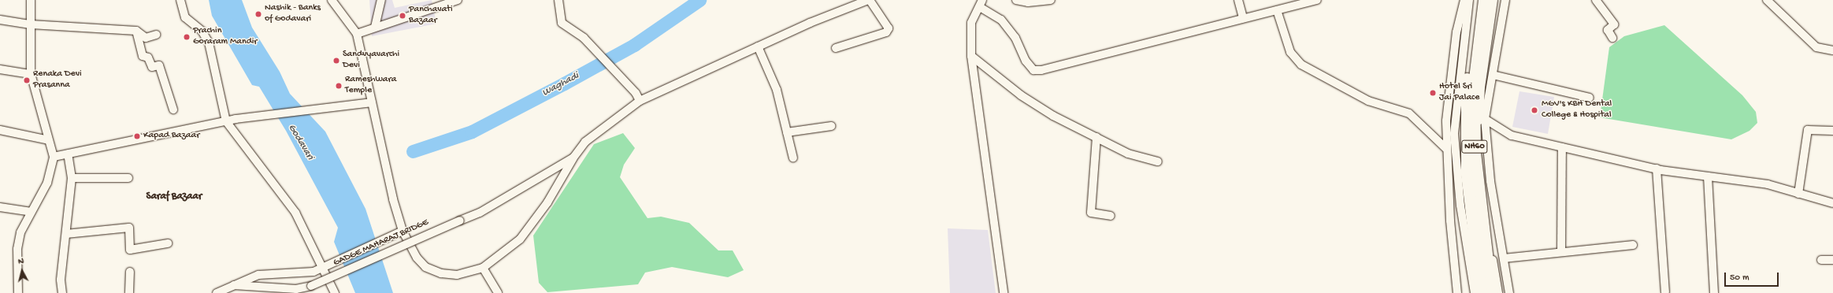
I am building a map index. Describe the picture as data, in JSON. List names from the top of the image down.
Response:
{
  "streets": {
    "highway": ["NH60"],
    "street": ["GADGE MAHARAJ BRIDGE"]
  },
  "districts": ["Saraf Bazaar"],
  "water": ["Waghadi", "Godavari"],
  "places": [
    "Nashik - Banks of Godavari",
    "Panchavati Bazaar",
    "Prachin Goraram Mandir",
    "Sandvyavarchi Devi",
    "Renaka Devi Prasanna",
    "Rameshwara Temple",
    "Hotel Sri Jai Palace",
    "MGV's KBH Dental College & Hospital",
    "Kapad Bazaar"
  ],
  "scale_bar": "50 m",
  "north": "top"
}
